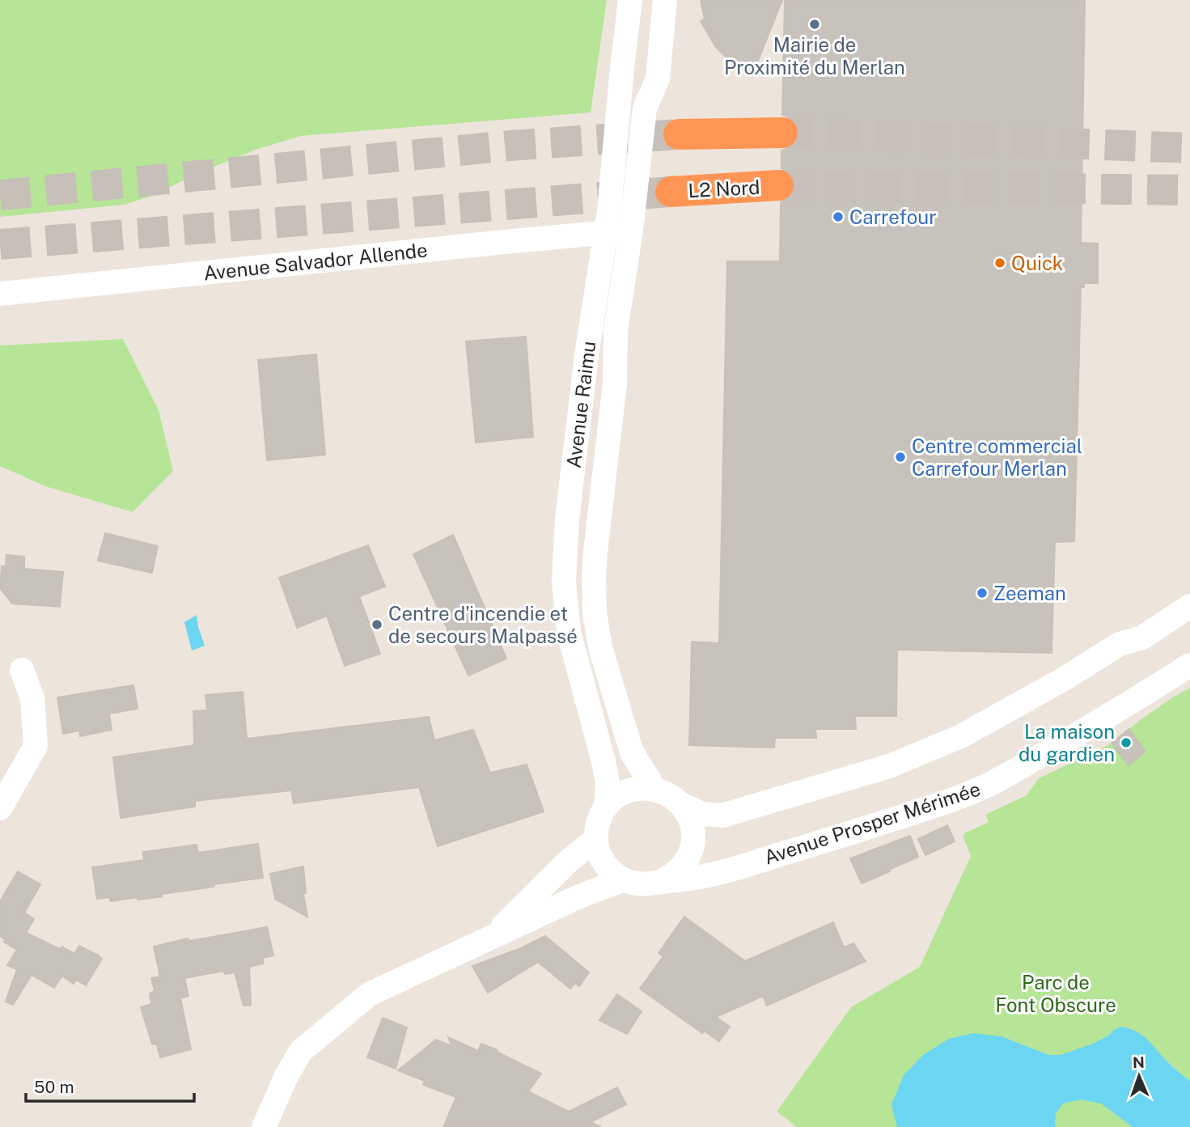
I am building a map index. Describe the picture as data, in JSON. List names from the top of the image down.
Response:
{
  "streets": {
    "highway": ["L2 Nord"],
    "street": ["Avenue Salvador Allende", "Avenue Raimu", "Avenue Prosper Mérimée"]
  },
  "crossings": [
    ["Avenue Salvador Allende", "Avenue Raimu"],
    ["Avenue Raimu", "Avenue Prosper Mérimée"]
  ],
  "parks": ["Parc de Font Obscure"],
  "places": [
    "Mairie de Proximité du Merlan",
    "Carrefour",
    "Quick",
    "Centre commercial Carrefour Merlan",
    "Zeeman",
    "Centre d'incendie et de secours Malpassé",
    "La maison du gardien"
  ],
  "scale_bar": "50 m",
  "north": "top"
}
